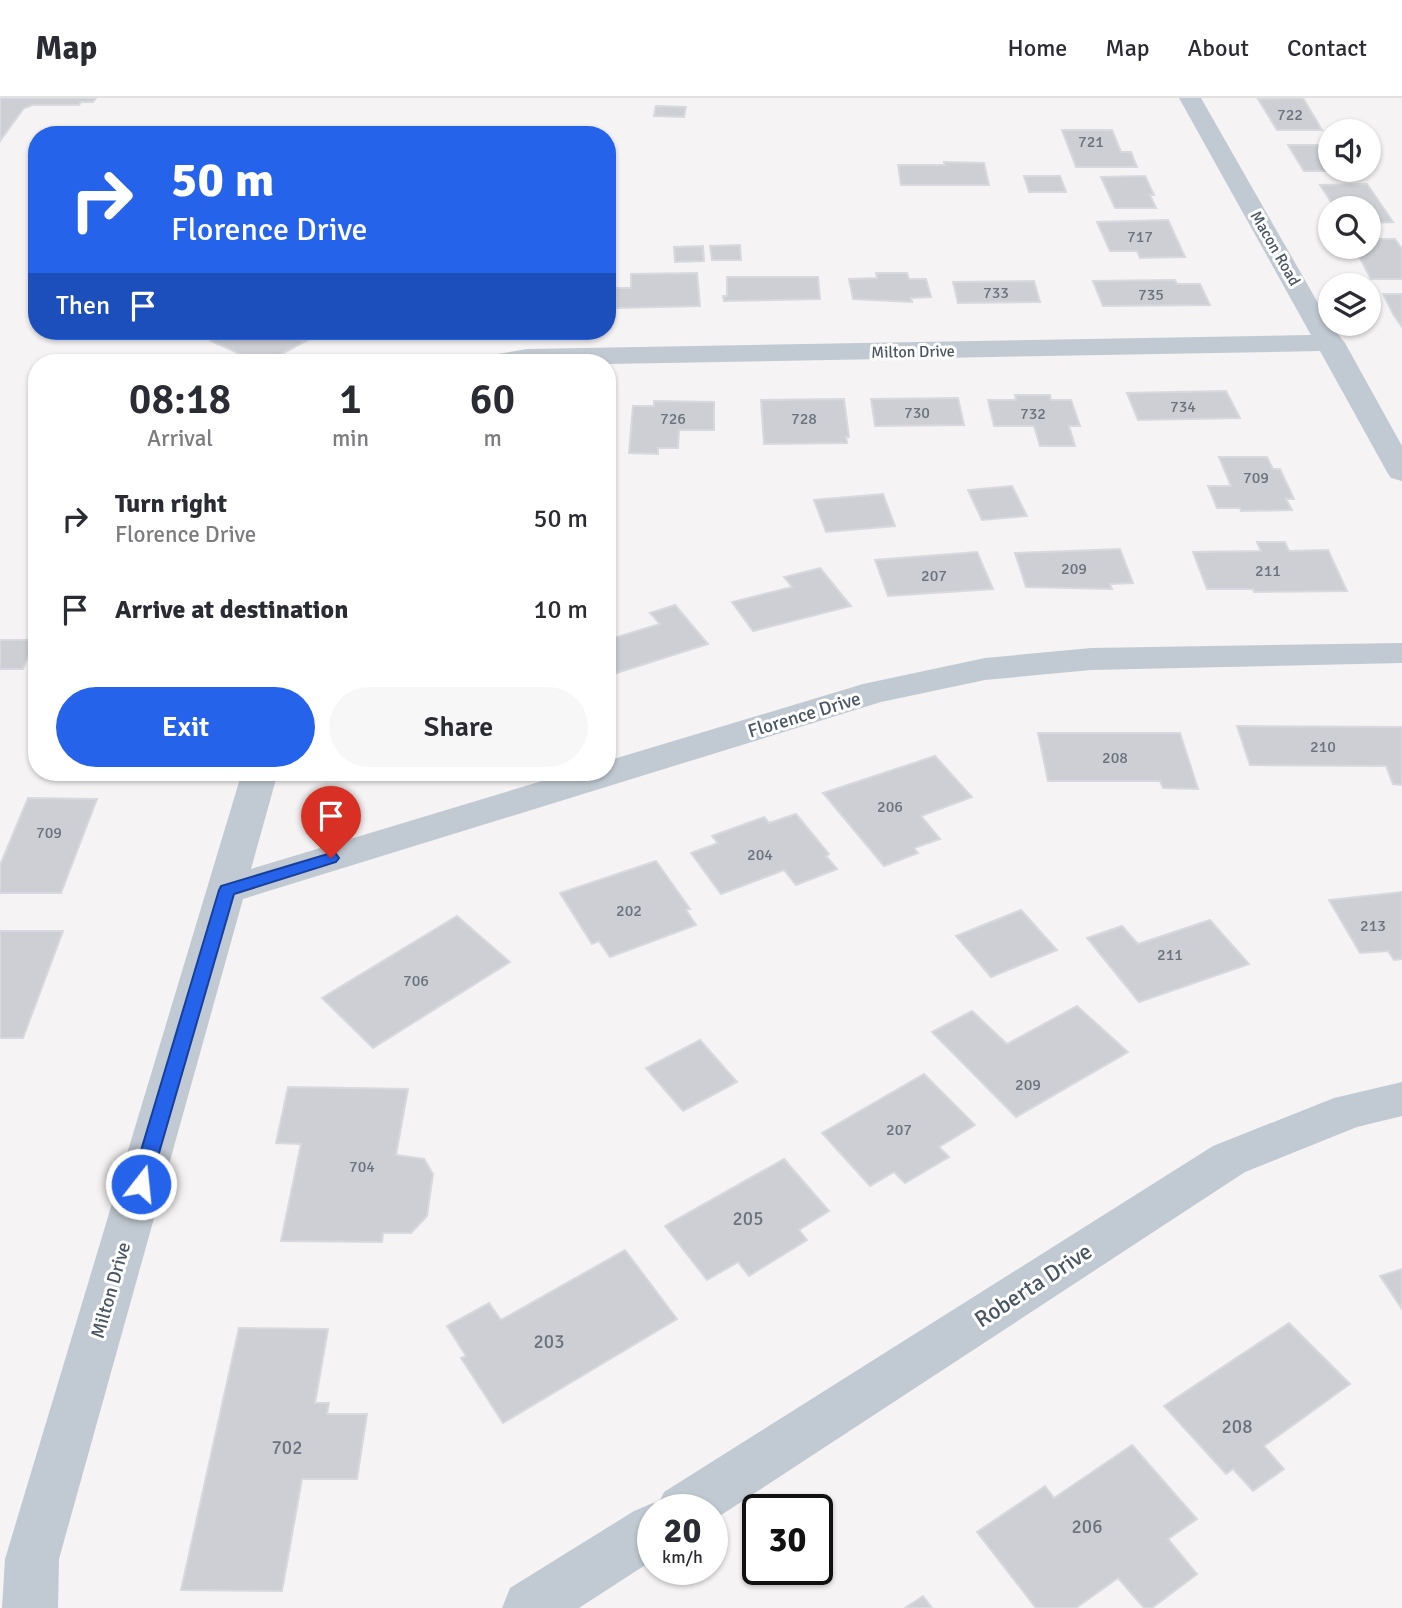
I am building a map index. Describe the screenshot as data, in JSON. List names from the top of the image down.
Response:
{
  "streets": {
    "street": [
      "Macon Road",
      "Milton Drive",
      "Florence Drive",
      "Roberta Drive"
    ]
  },
  "crossings": [
    ["Macon Road", "Milton Drive"],
    ["Milton Drive", "Florence Drive"]
  ],
  "house_numbers": [
    "722",
    "721",
    "717",
    "733",
    "735",
    "734",
    "730",
    "732",
    "726",
    "728",
    "709",
    "209",
    "211",
    "207",
    "210",
    "208",
    "206",
    "709",
    "204",
    "202",
    "213",
    "211",
    "706",
    "209",
    "207",
    "704",
    "205",
    "203",
    "208",
    "702",
    "206"
  ],
  "page": {
    "header": "Map",
    "nav": [
      "Home",
      "Map",
      "About",
      "Contact"
    ],
    "turn": ["50 m", "Florence Drive"],
    "then": "Then",
    "eta": [
      "08:18",
      "Arrival",
      "1",
      "min",
      "60",
      "m"
    ],
    "list": [
      {
        "name": "Turn right",
        "note": "Florence Drive",
        "value": "50 m"
      },
      {
        "name": "Arrive at destination",
        "value": "10 m"
      }
    ],
    "buttons": ["Exit", "Share"],
    "speed": "20 km/h",
    "limit": "30"
  }
}
